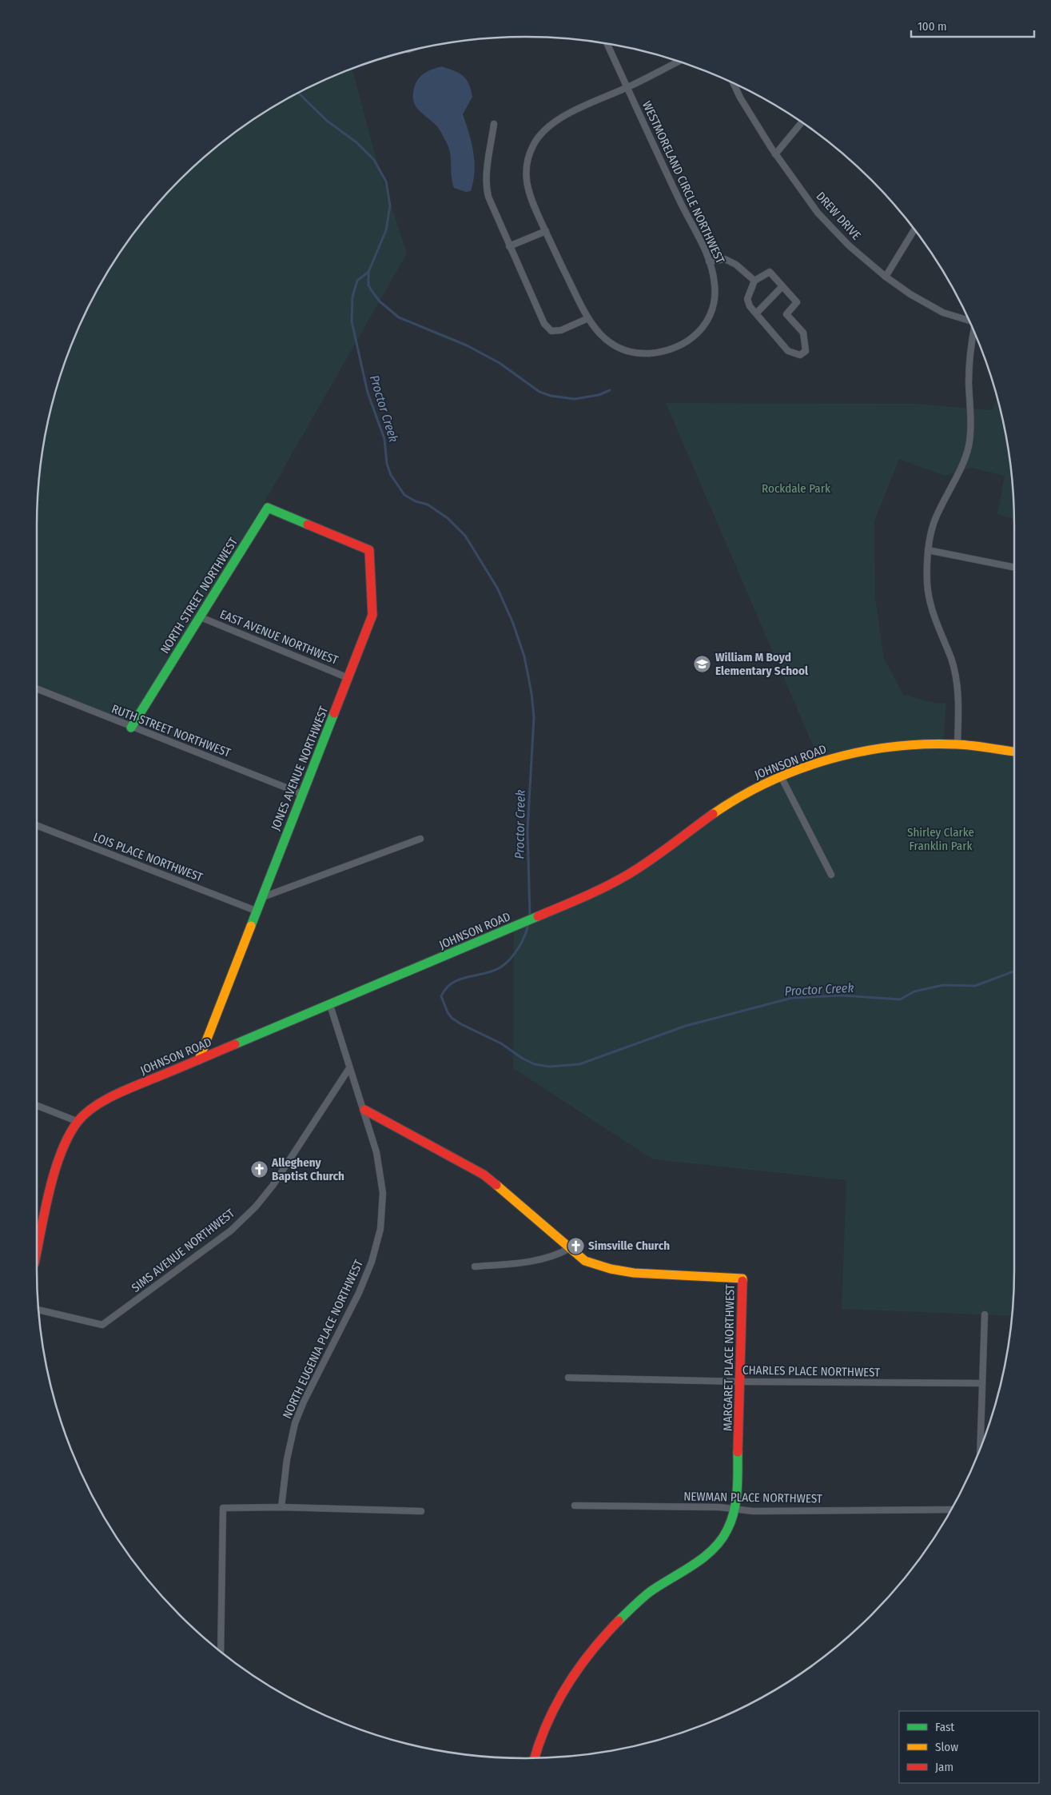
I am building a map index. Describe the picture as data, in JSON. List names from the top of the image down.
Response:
{
  "streets": {
    "street": [
      "WESTMORELAND CIRCLE NORTHWEST",
      "DREW DRIVE",
      "NORTH STREET NORTHWEST",
      "EAST AVENUE NORTHWEST",
      "RUTH STREET NORTHWEST",
      "JOHNSON ROAD",
      "JONES AVENUE NORTHWEST",
      "LOIS PLACE NORTHWEST",
      "SIMS AVENUE NORTHWEST",
      "NORTH EUGENIA PLACE NORTHWEST",
      "MARGARET PLACE NORTHWEST",
      "CHARLES PLACE NORTHWEST",
      "NEWMAN PLACE NORTHWEST"
    ]
  },
  "crossings": [
    ["NORTH STREET NORTHWEST", "EAST AVENUE NORTHWEST"],
    ["NORTH STREET NORTHWEST", "RUTH STREET NORTHWEST"],
    ["NORTH STREET NORTHWEST", "JONES AVENUE NORTHWEST"],
    ["EAST AVENUE NORTHWEST", "JONES AVENUE NORTHWEST"],
    ["RUTH STREET NORTHWEST", "JONES AVENUE NORTHWEST"],
    ["JOHNSON ROAD", "JONES AVENUE NORTHWEST"],
    ["JOHNSON ROAD", "NORTH EUGENIA PLACE NORTHWEST"],
    ["JONES AVENUE NORTHWEST", "LOIS PLACE NORTHWEST"],
    ["SIMS AVENUE NORTHWEST", "NORTH EUGENIA PLACE NORTHWEST"],
    ["NORTH EUGENIA PLACE NORTHWEST", "MARGARET PLACE NORTHWEST"],
    ["MARGARET PLACE NORTHWEST", "CHARLES PLACE NORTHWEST"],
    ["MARGARET PLACE NORTHWEST", "NEWMAN PLACE NORTHWEST"]
  ],
  "water": ["Proctor Creek"],
  "parks": ["Rockdale Park", "Shirley Clarke Franklin Park"],
  "places": {
    "school or university": ["William M Boyd Elementary School"],
    "church": ["Allegheny Baptist Church", "Simsville Church"]
  },
  "legend": ["Fast", "Slow", "Jam"],
  "scale_bar": "100 m"
}
